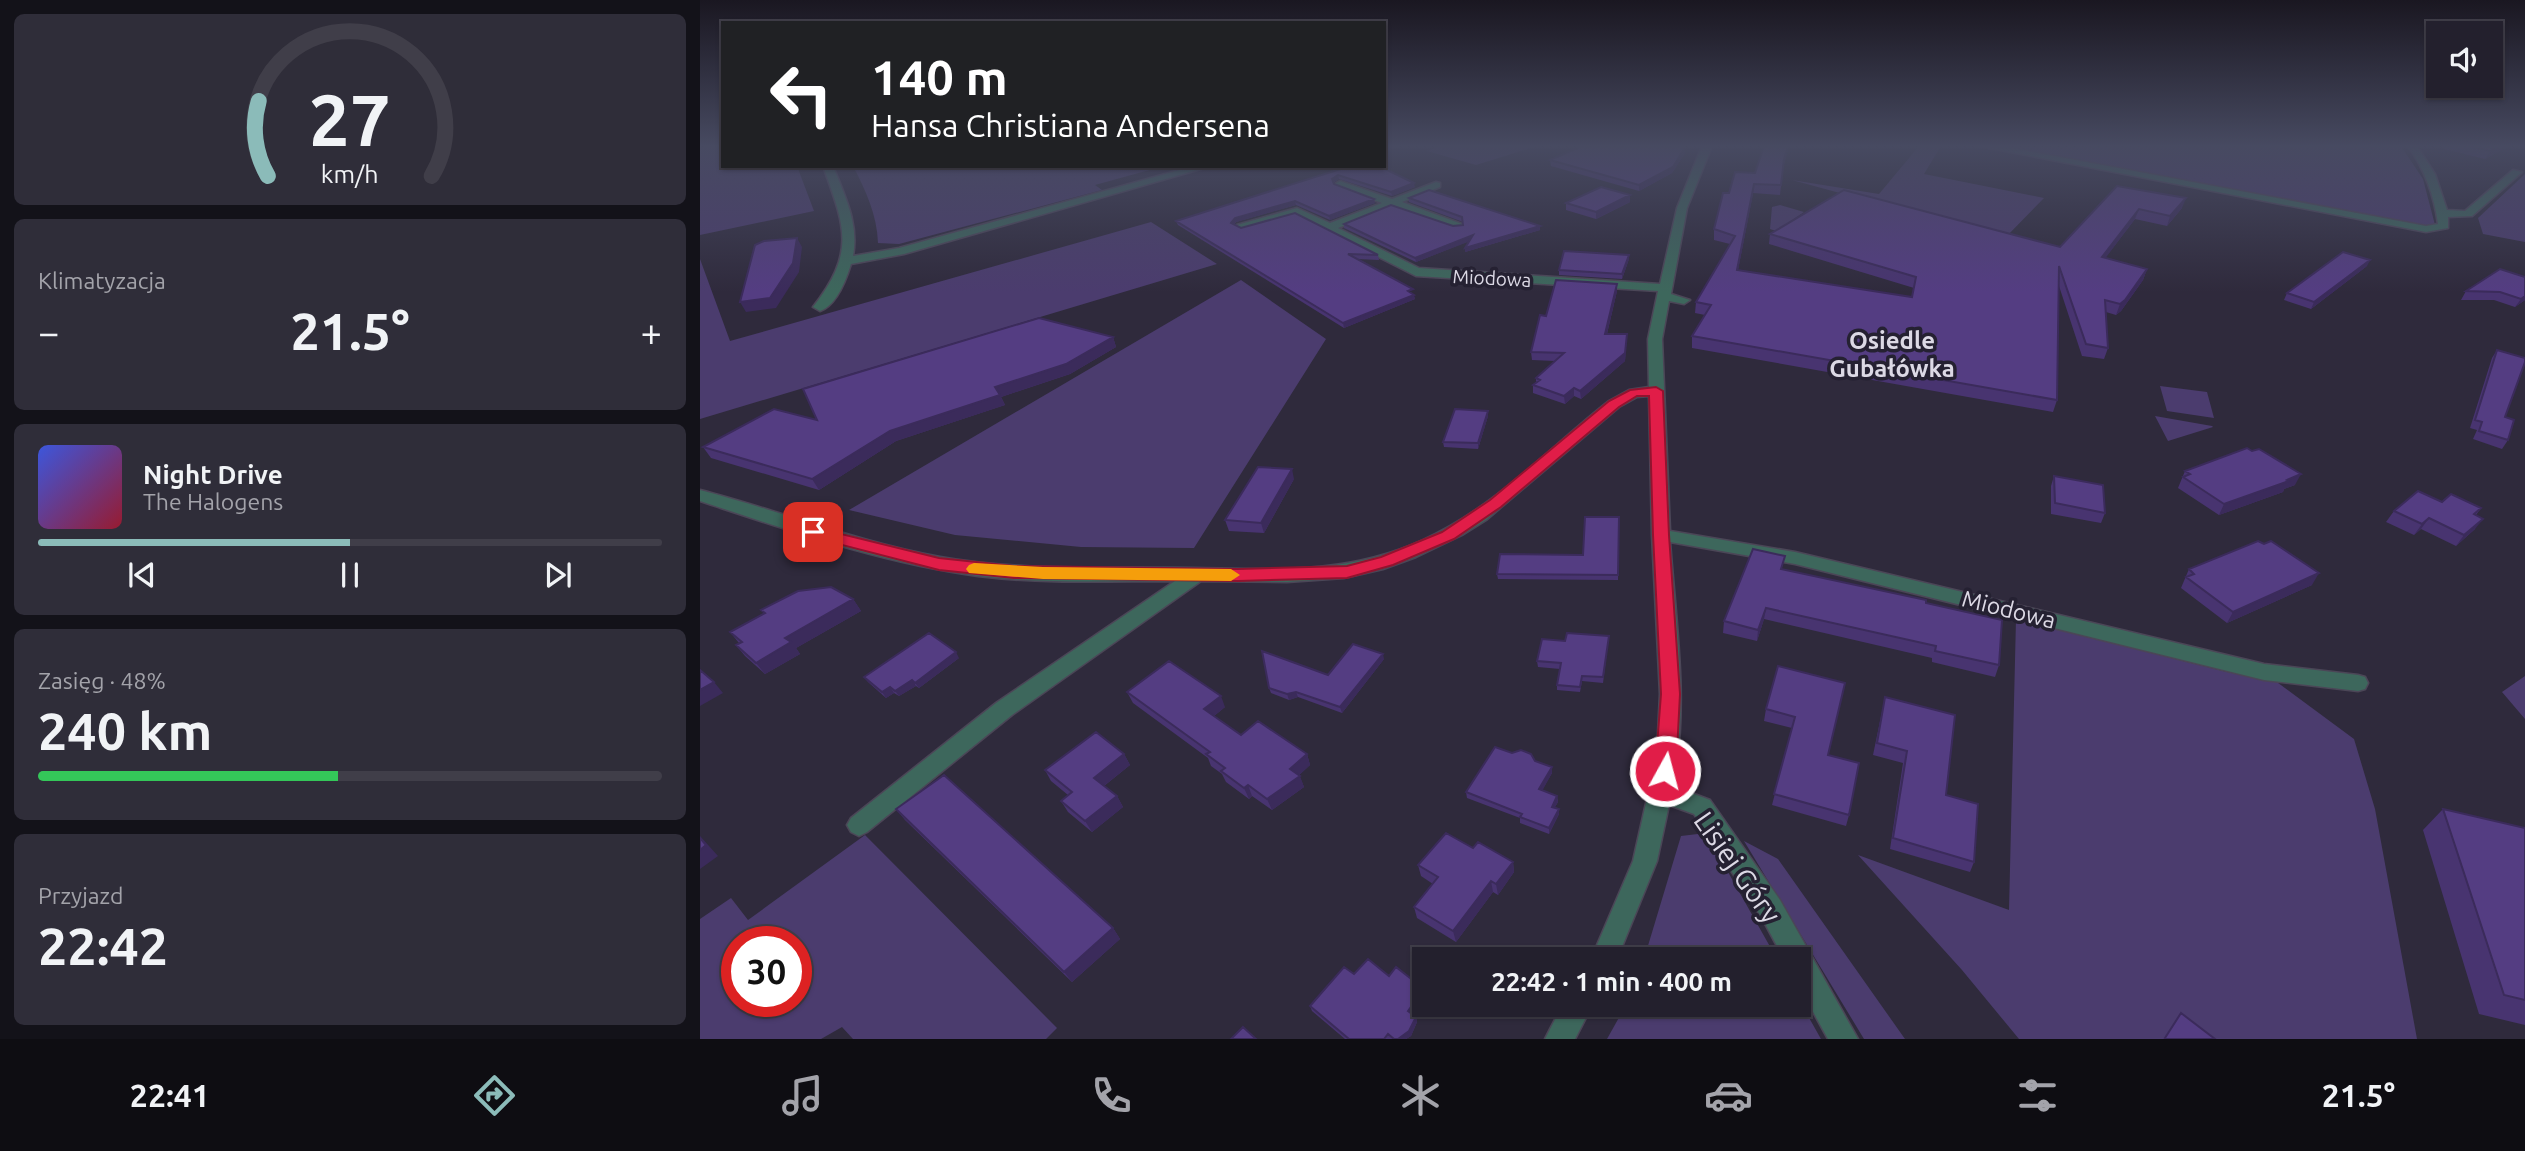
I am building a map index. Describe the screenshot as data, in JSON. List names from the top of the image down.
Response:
{
  "streets": {
    "street": ["Miodowa", "Lisiej Góry"]
  },
  "districts": ["Osiedle Gubałówka"],
  "page": {
    "turn": ["140 m", "Hansa Christiana Andersena"],
    "tile": [
      "Klimatyzacja",
      ["Zasięg · 48%", "240 km"],
      ["Przyjazd", "22:42"]
    ],
    "heat": ["−", "21.5°", "+"],
    "song": ["Night Drive", "The Halogens"],
    "limit": "30",
    "trip": "22:42 · 1 min · 400 m",
    "tabs": ["22:41", "21.5°"],
    "gauge": ["27", "km/h"]
  }
}
